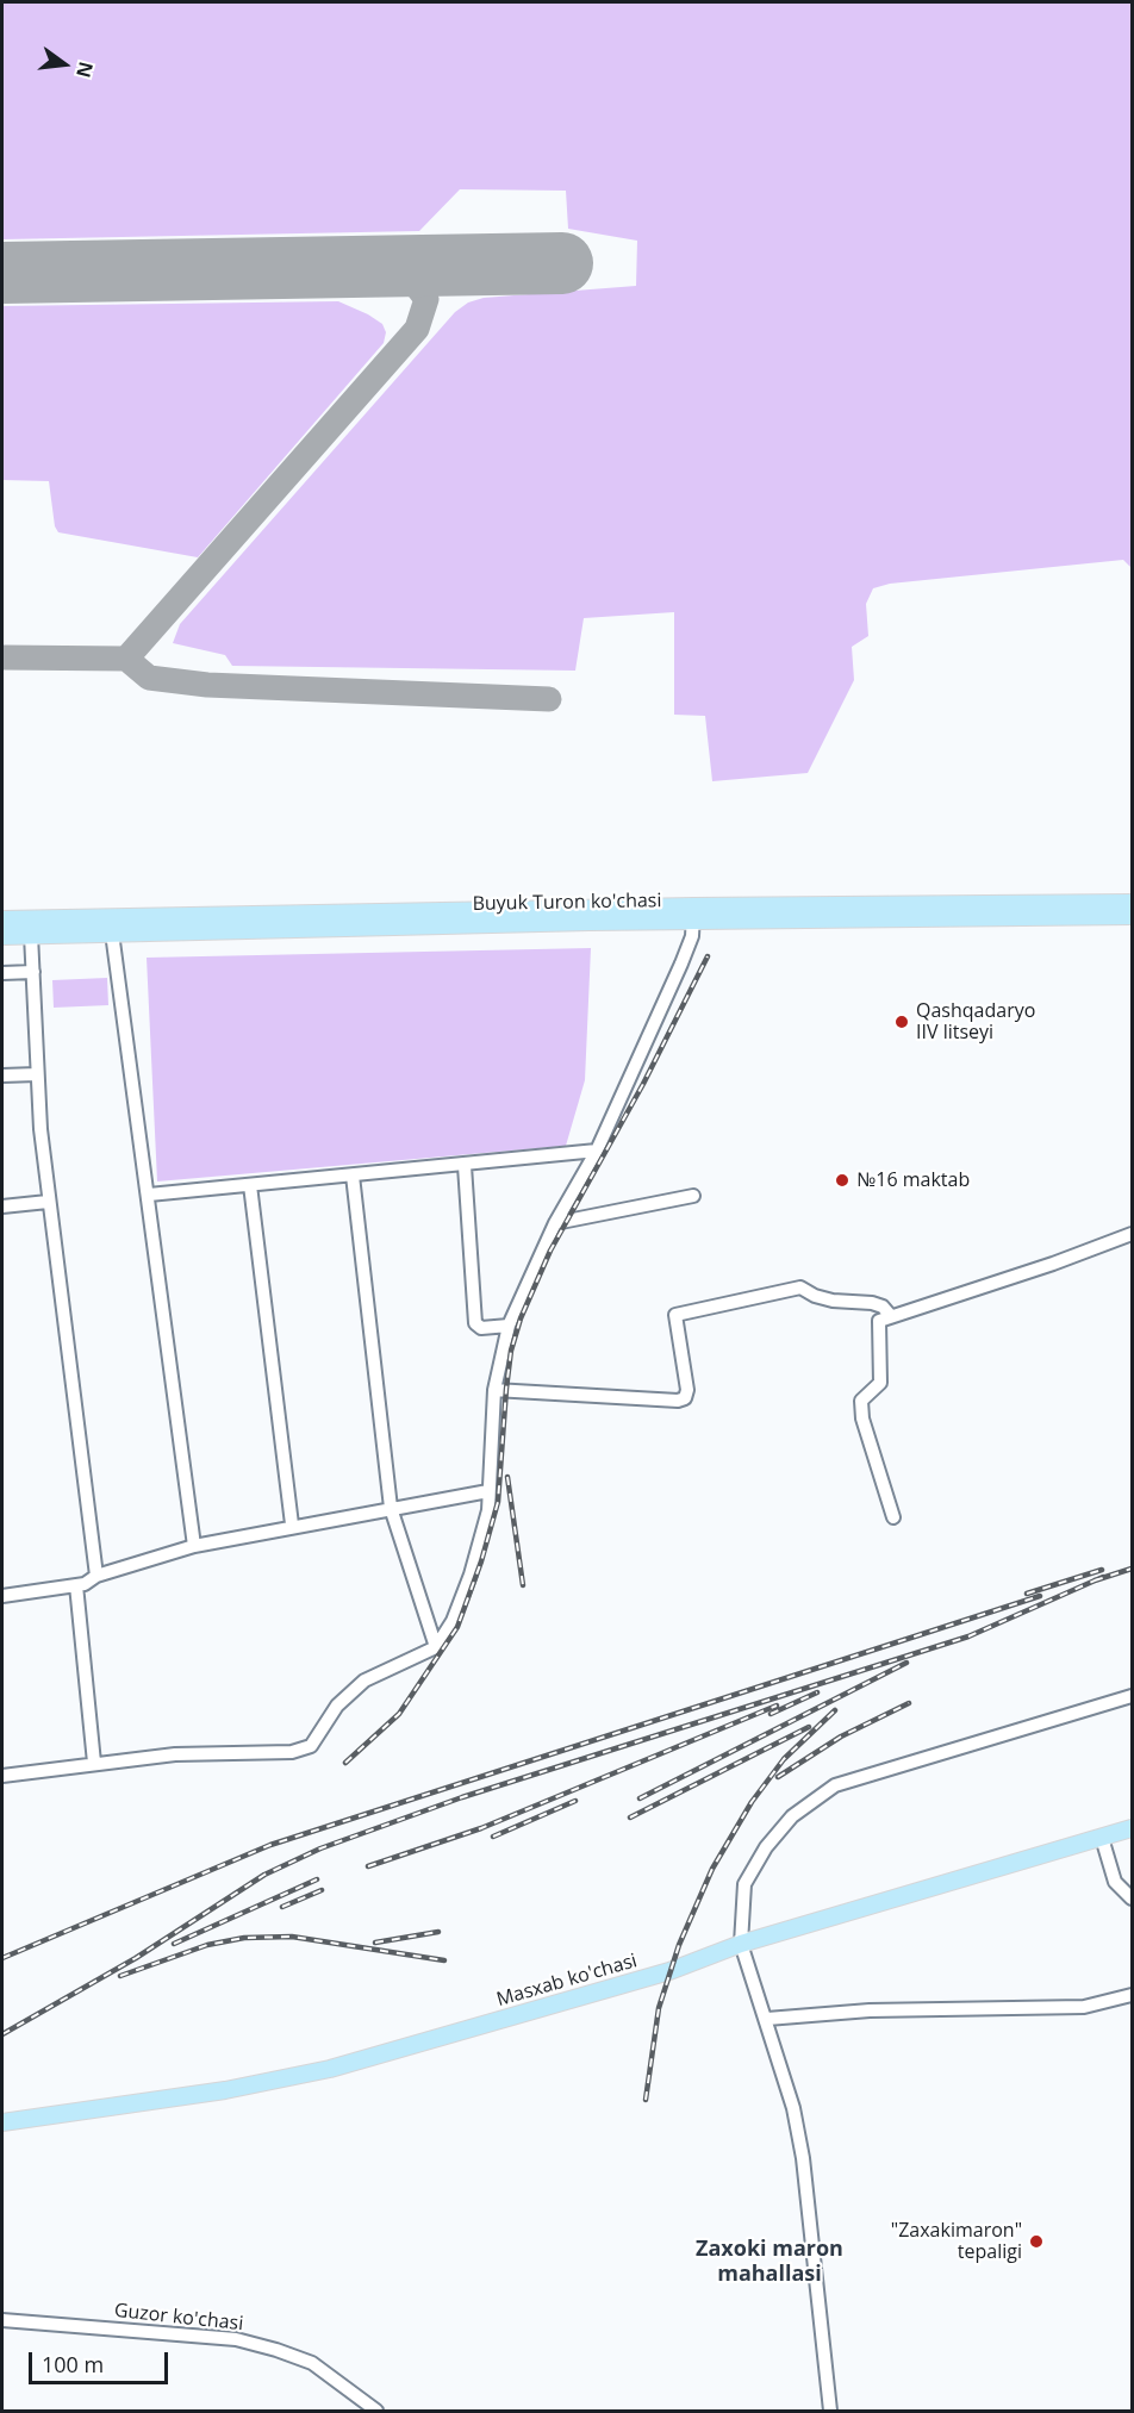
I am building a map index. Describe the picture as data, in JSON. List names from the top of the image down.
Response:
{
  "streets": {
    "main road": ["Buyuk Turon ko'chasi", "Masxab ko'chasi"],
    "street": ["Guzor ko'chasi"]
  },
  "districts": ["Zaxoki maron mahallasi"],
  "places": ["Qashqadaryo IIV litseyi", "№16 maktab", "\"Zaxakimaron\" tepaligi"],
  "scale_bar": "100 m",
  "north": "right"
}
